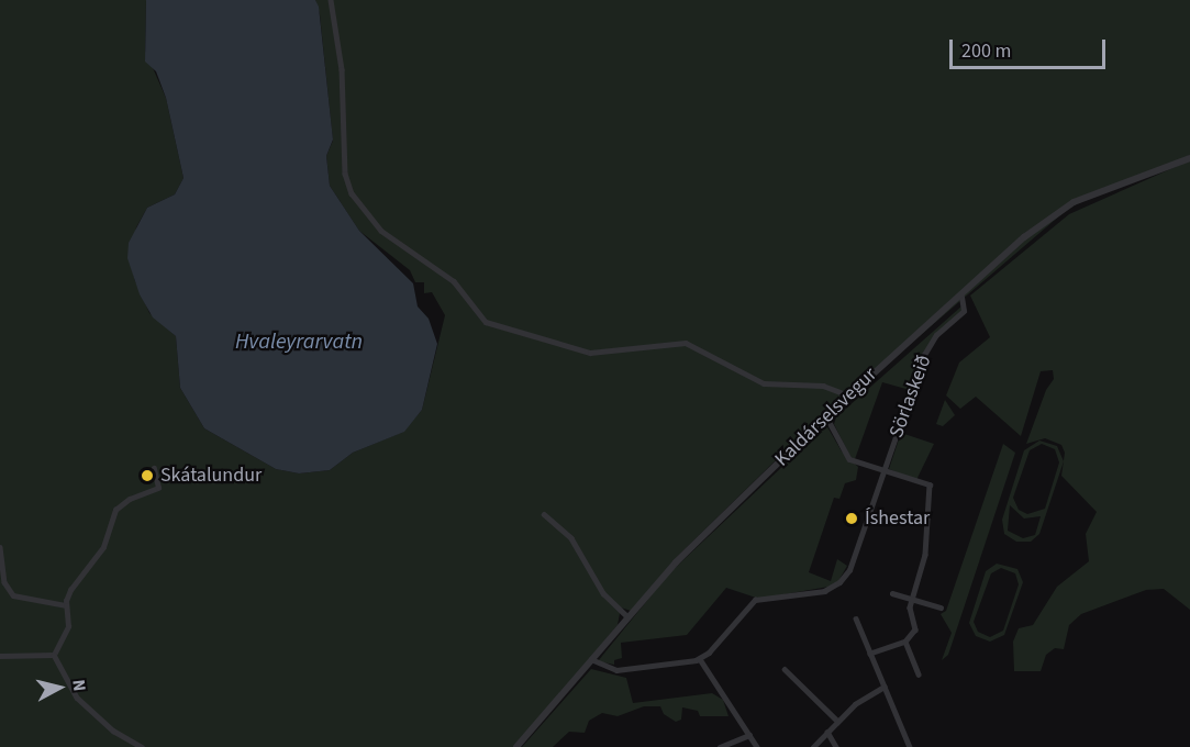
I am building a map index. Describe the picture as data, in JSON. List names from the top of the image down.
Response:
{
  "streets": {
    "street": ["Sörlaskeið", "Kaldárselsvegur"]
  },
  "crossings": [
    ["Sörlaskeið", "Kaldárselsvegur"]
  ],
  "water": ["Hvaleyrarvatn"],
  "places": ["Skátalundur", "Íshestar"],
  "scale_bar": "200 m",
  "north": "right"
}
